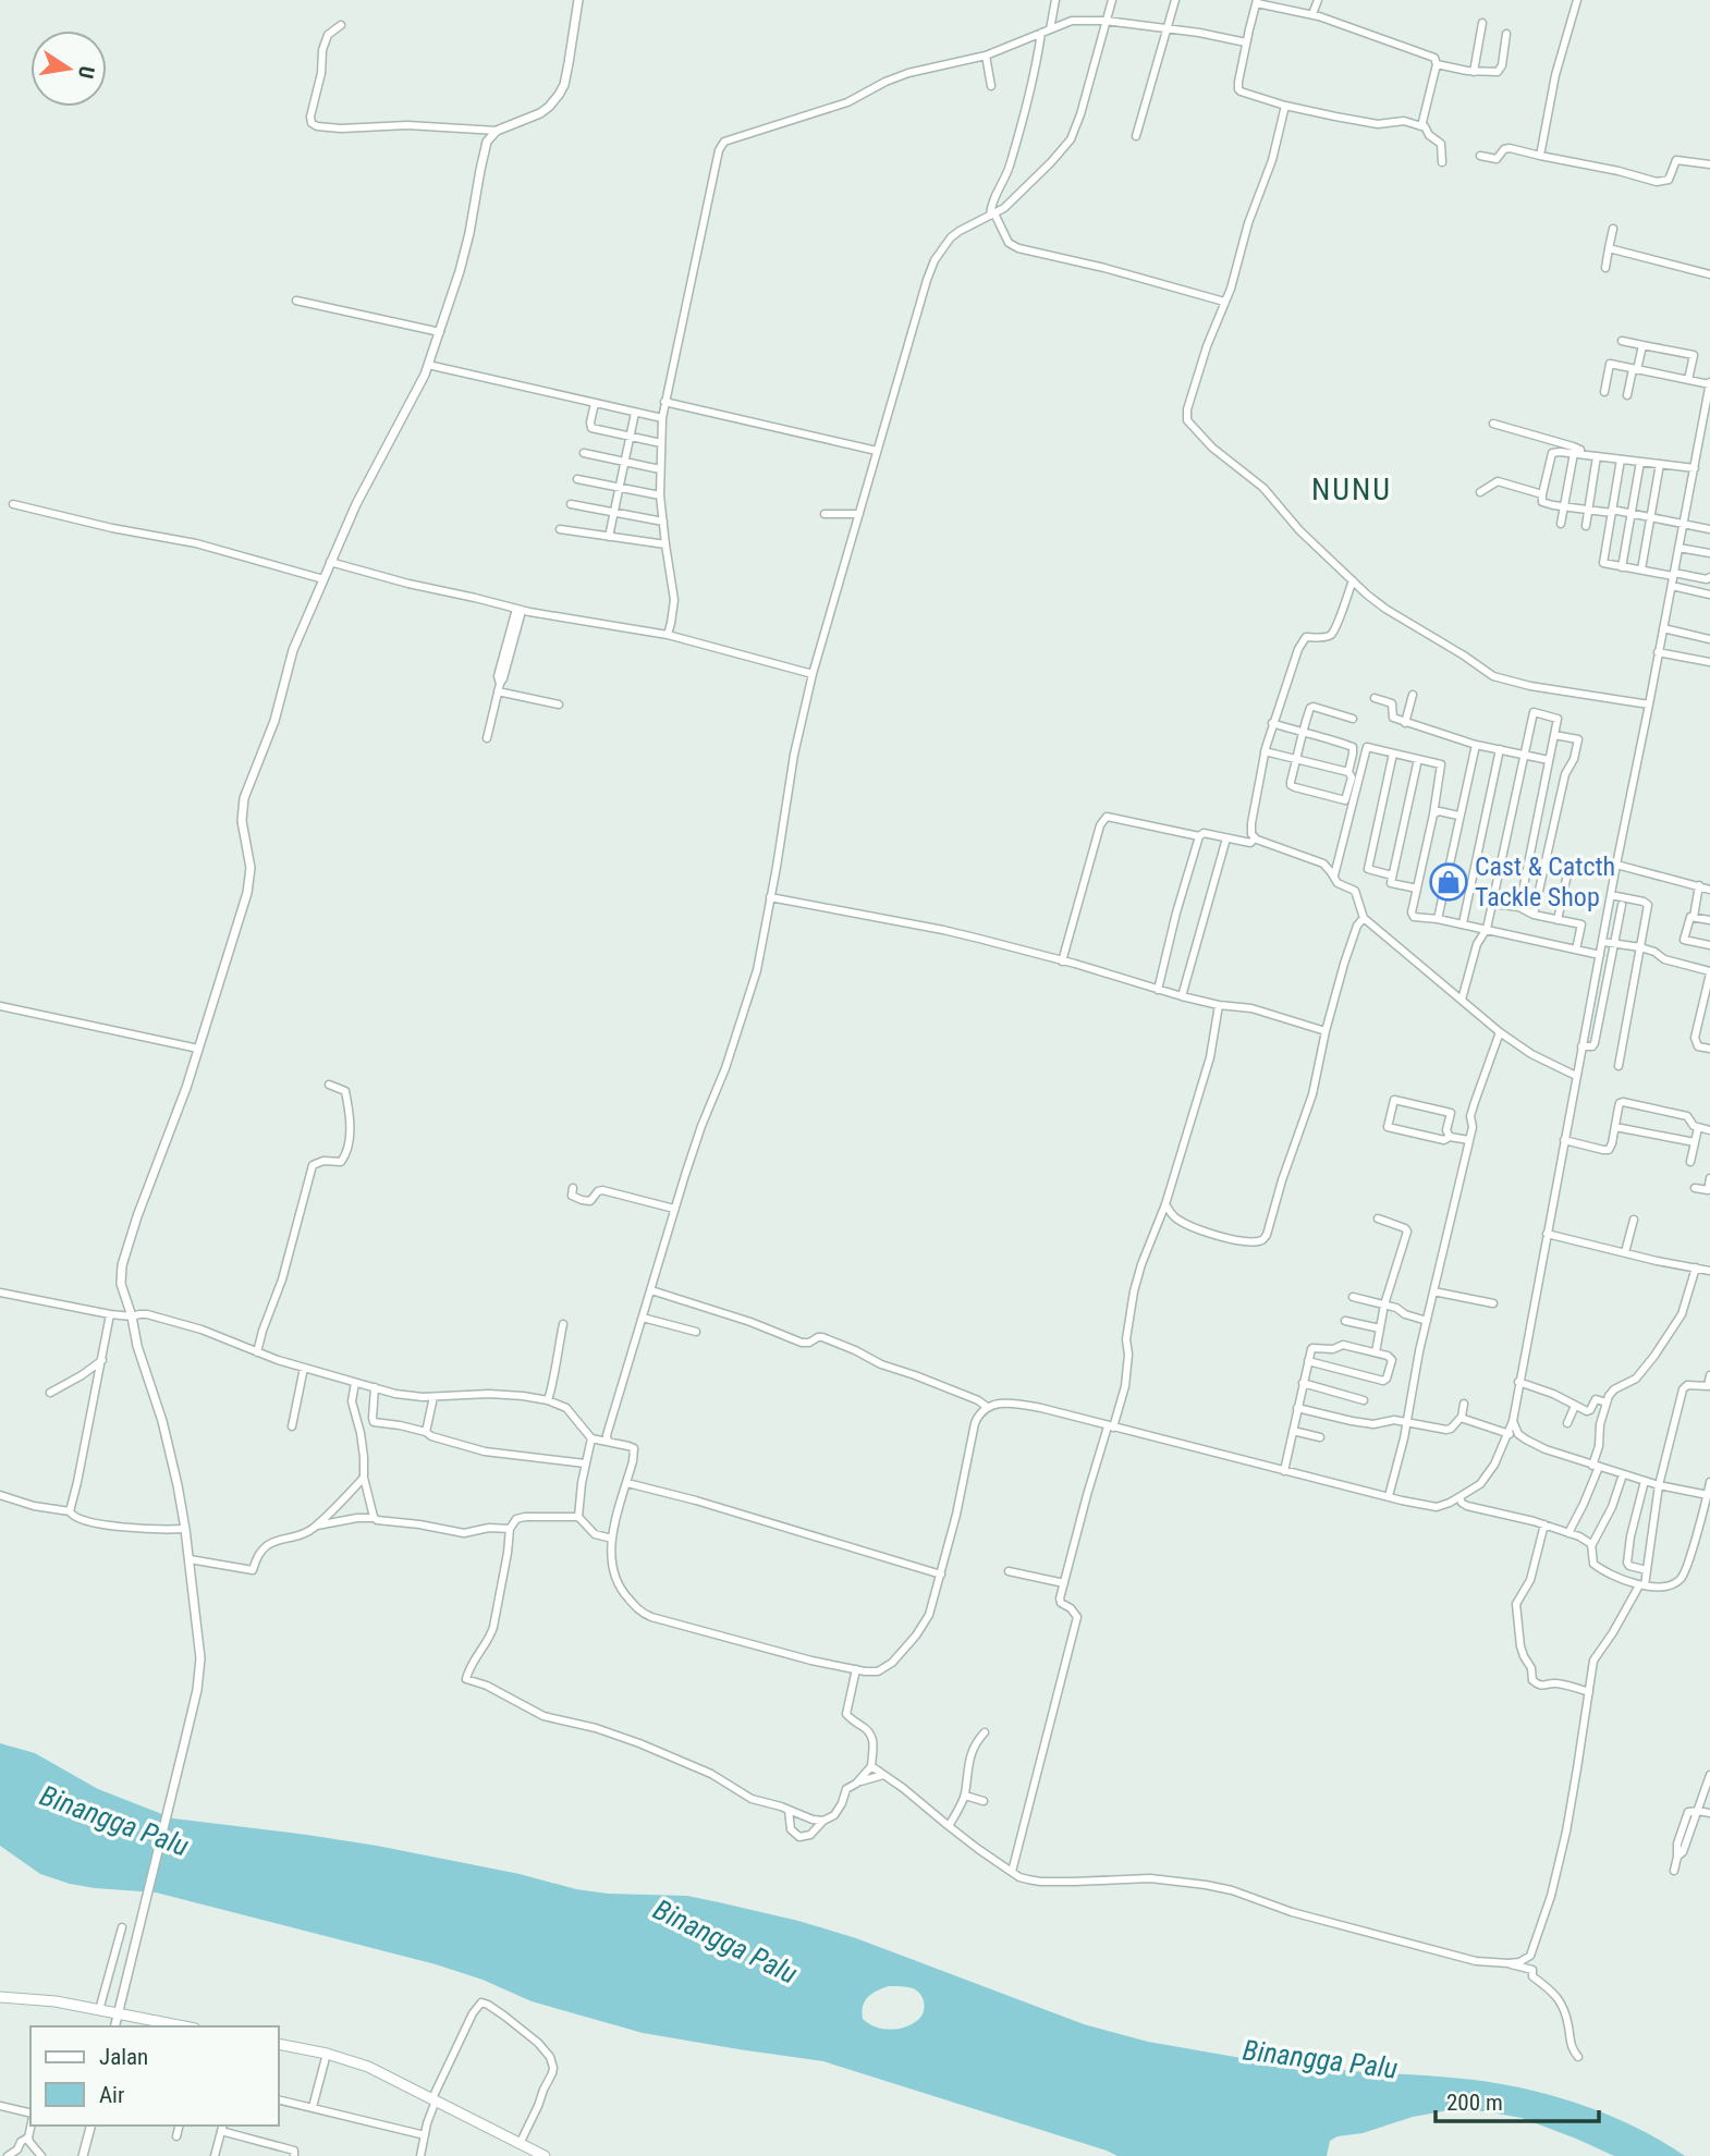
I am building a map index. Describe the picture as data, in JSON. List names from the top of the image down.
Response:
{
  "districts": ["NUNU"],
  "water": ["Binangga Palu"],
  "places": {
    "shop": ["Cast & Catcth Tackle Shop"]
  },
  "legend": ["Jalan", "Air"],
  "scale_bar": "200 m",
  "north": "right"
}
